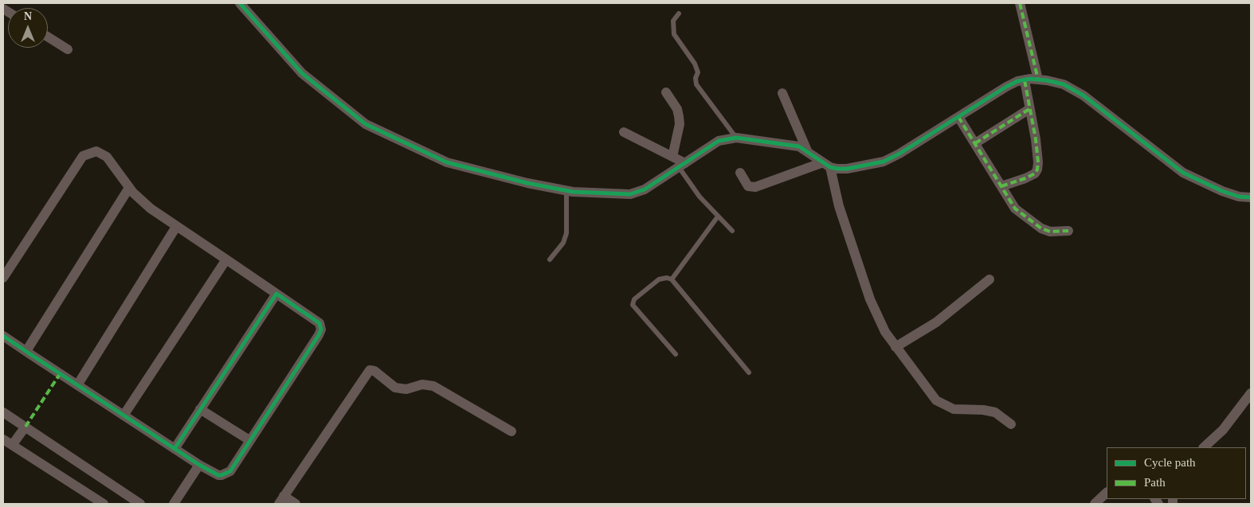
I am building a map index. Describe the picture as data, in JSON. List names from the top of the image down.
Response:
{
  "legend": ["Cycle path", "Path"],
  "north": "top"
}
